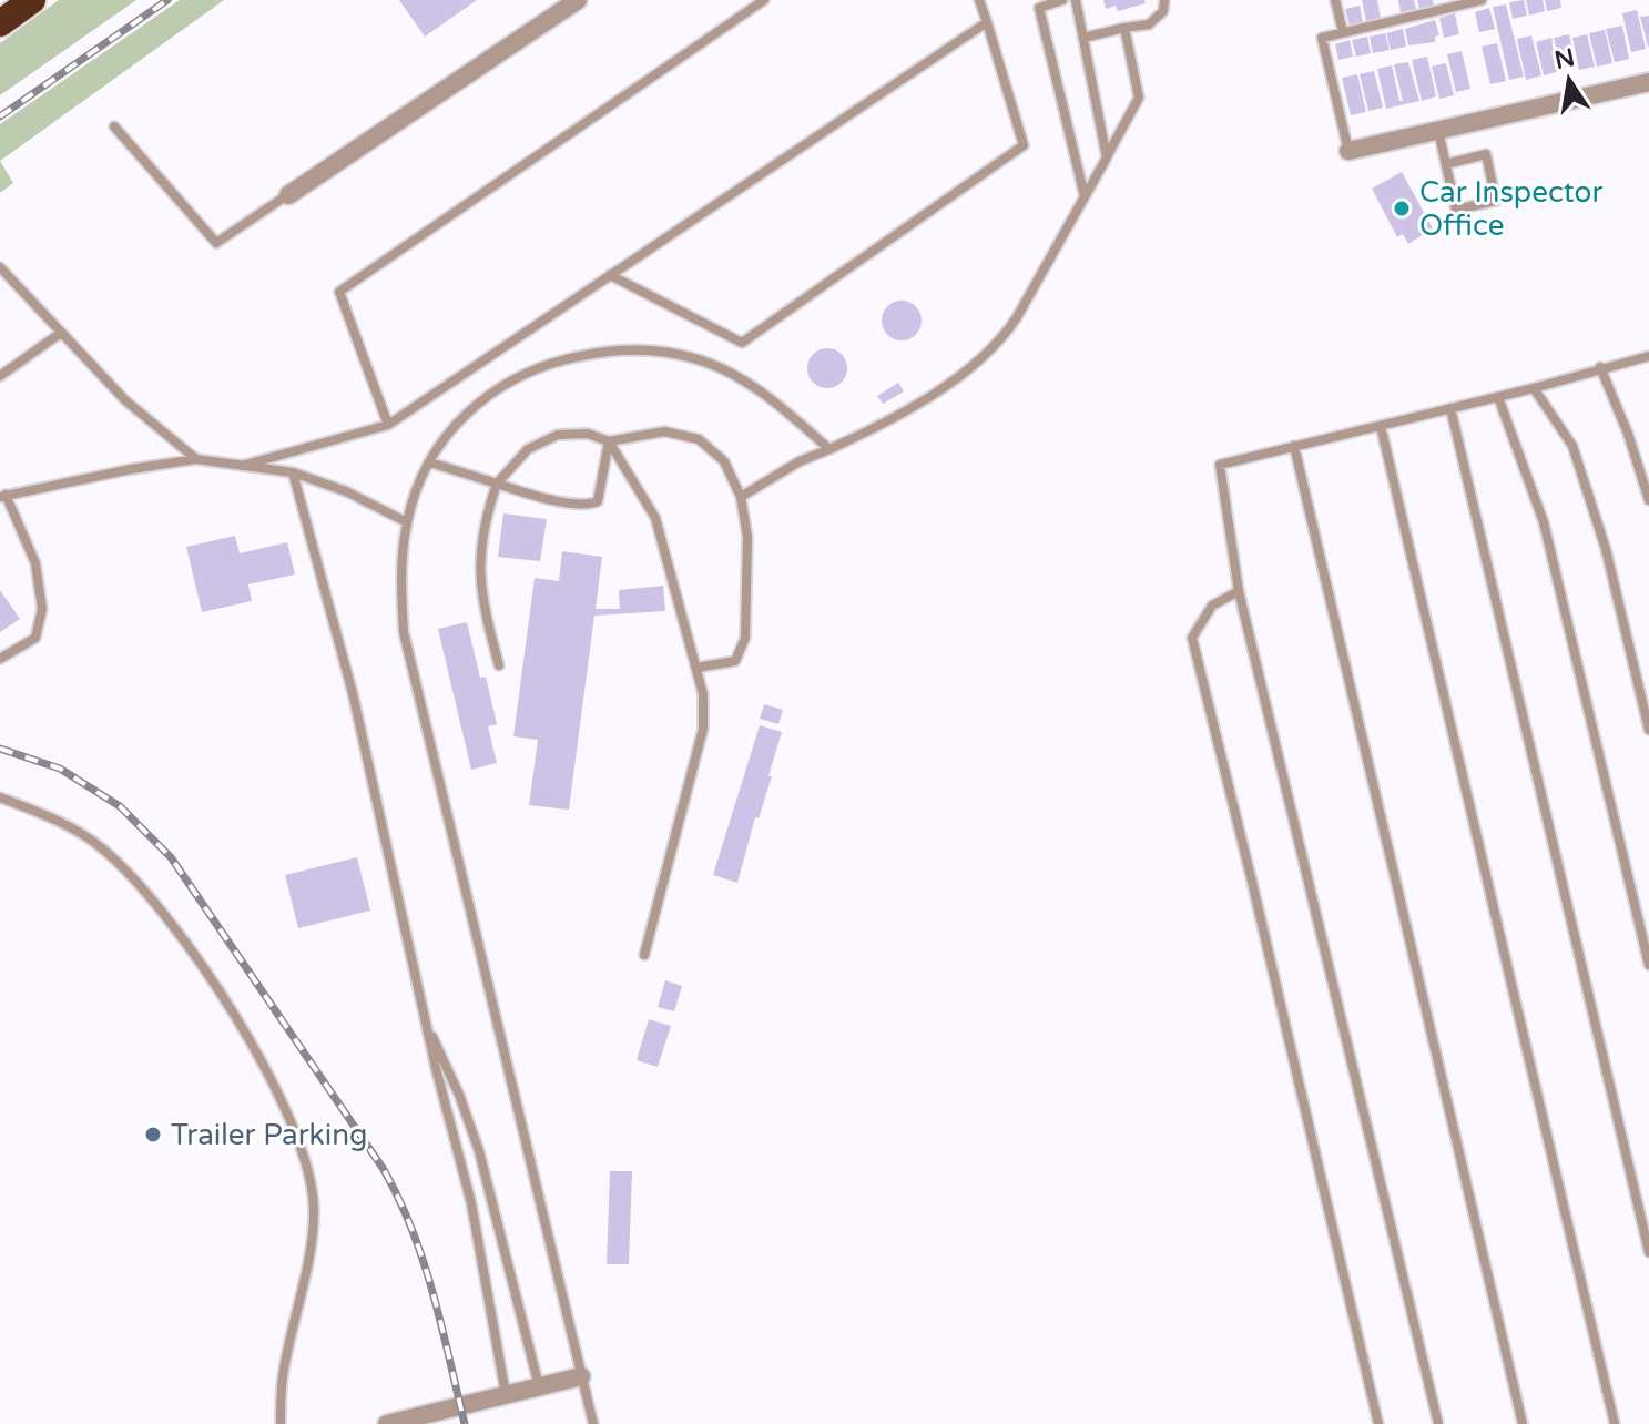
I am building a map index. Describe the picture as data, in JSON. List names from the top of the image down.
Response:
{
  "places": ["Car Inspector Office", "Trailer Parking"],
  "north": "top"
}
